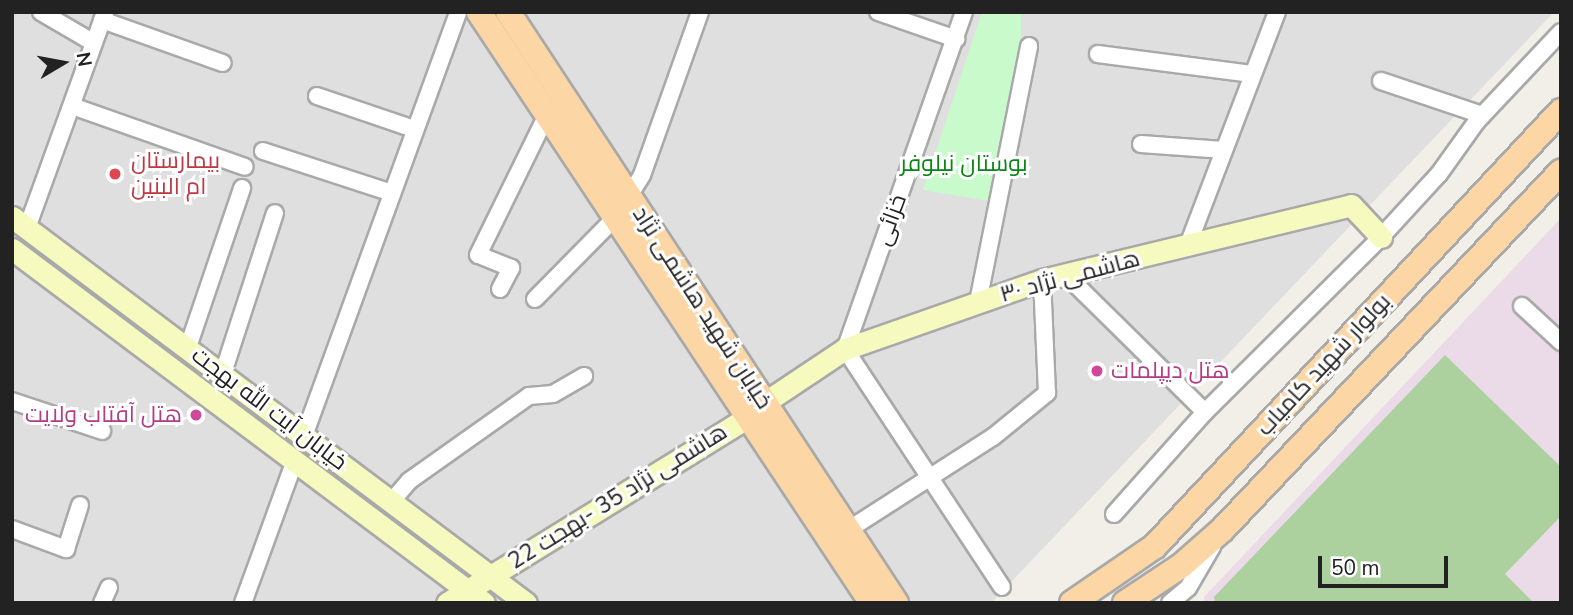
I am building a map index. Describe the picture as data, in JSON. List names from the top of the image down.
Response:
{
  "streets": {
    "main road": [
      "هاشمی نژاد ۳۰",
      "خیابان شهید هاشمی نژاد",
      "بولوار شهید کامیاب",
      "خیابان آیت الله بهجت",
      "هاشمی نژاد 35 -بهجت 22"
    ],
    "street": ["خزائی"]
  },
  "crossings": [
    ["خزائی", "هاشمی نژاد ۳۰"],
    ["هاشمی نژاد ۳۰", "خیابان شهید هاشمی نژاد"],
    ["هاشمی نژاد ۳۰", "هاشمی نژاد 35 -بهجت 22"],
    ["خیابان شهید هاشمی نژاد", "هاشمی نژاد 35 -بهجت 22"],
    ["خیابان آیت الله بهجت", "هاشمی نژاد 35 -بهجت 22"]
  ],
  "parks": ["بوستان نیلوفر"],
  "places": ["بیمارستان ام البنین", "هتل دیپلمات", "هتل آفتاب ولایت"],
  "scale_bar": "50 m",
  "north": "right"
}
